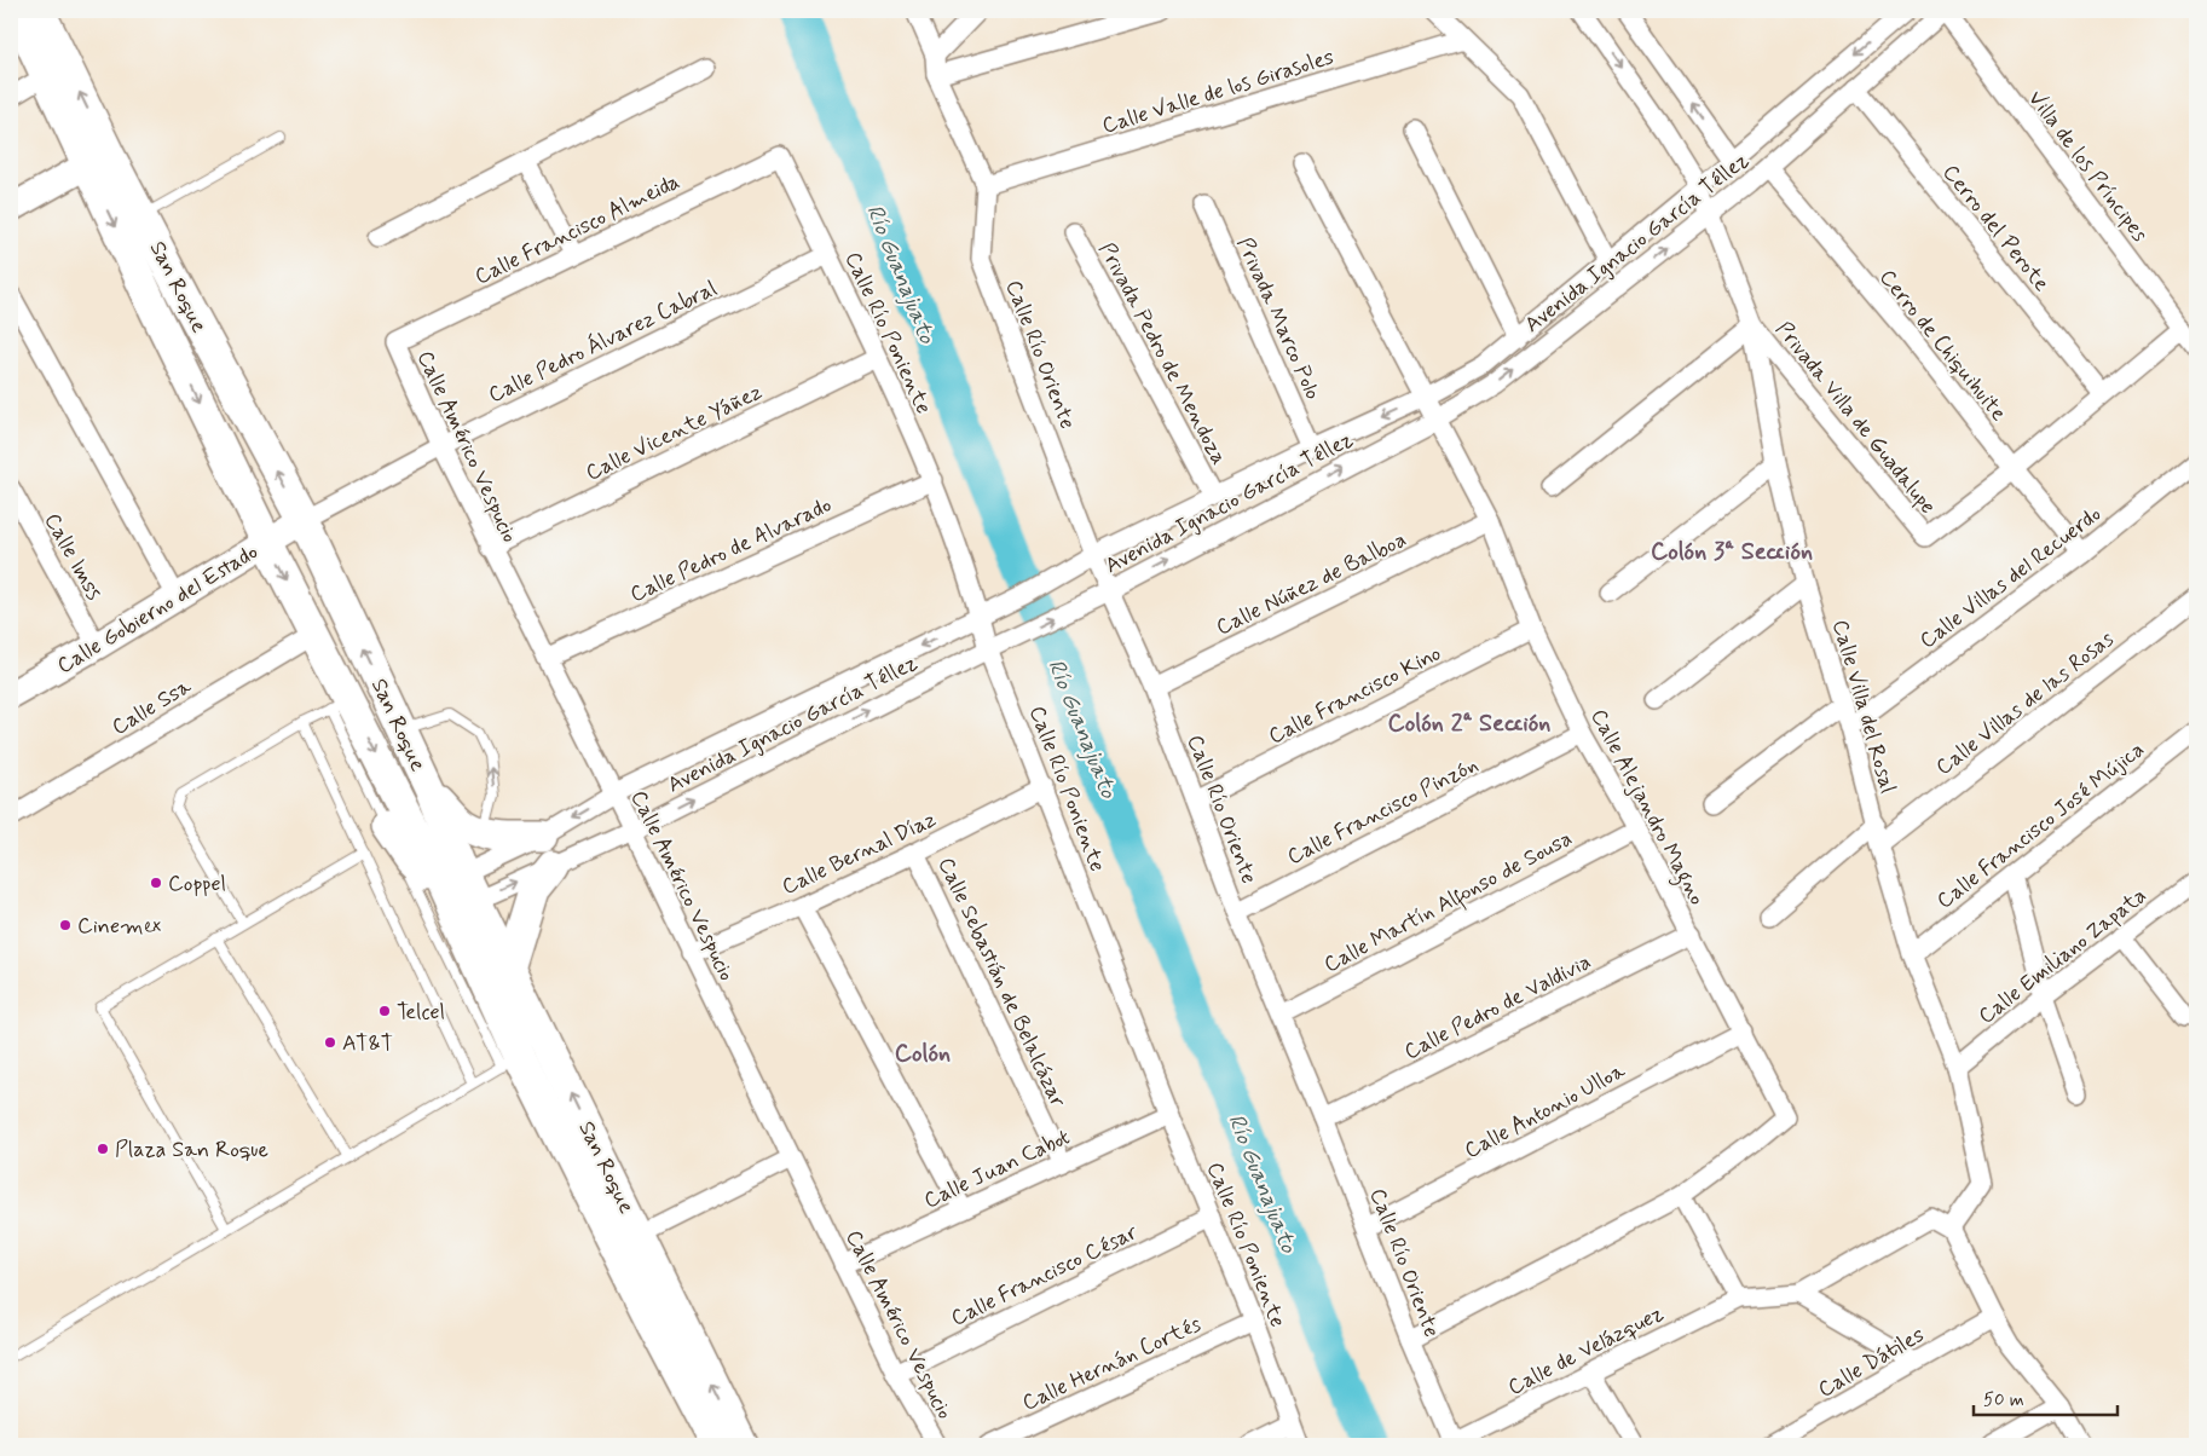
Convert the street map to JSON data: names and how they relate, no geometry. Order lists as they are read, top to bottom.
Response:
{
  "streets": {
    "main road": ["San Roque"],
    "street": [
      "Calle Valle de los Girasoles",
      "Villa de los Príncipes",
      "Cerro del Perote",
      "Calle Francisco Almeida",
      "Avenida Ignacio García Téllez",
      "Privada Marco Polo",
      "Calle Río Poniente",
      "Calle Pedro Álvarez Cabral",
      "Cerro de Chiquihuite",
      "Privada Pedro de Mendoza",
      "Calle Río Oriente",
      "Privada Villa de Guadalupe",
      "Calle Vicente Yáñez",
      "Calle Américo Vespucio",
      "Calle Pedro de Alvarado",
      "Calle Imss",
      "Calle Villas del Recuerdo",
      "Calle Núñez de Balboa",
      "Calle Gobierno del Estado",
      "Calle Francisco Kino",
      "Calle Villas de las Rosas",
      "Calle Ssa",
      "Calle Villa del Rosal",
      "Calle Alejandro Magno",
      "Calle Francisco Pinzón",
      "Calle Francisco José Mújica",
      "Calle Bernal Díaz",
      "Calle Martín Alfonso de Sousa",
      "Calle Emiliano Zapata",
      "Calle Sebastián de Belalcázar",
      "Calle Pedro de Valdivia",
      "Calle Antonio Ulloa",
      "Calle Juan Cabot",
      "Calle Francisco César",
      "Calle de Velázquez",
      "Calle Dátiles",
      "Calle Hernán Cortés"
    ]
  },
  "crossings": [
    ["Calle Valle de los Girasoles", "Calle Río Oriente"],
    ["Villa de los Príncipes", "Avenida Ignacio García Téllez"],
    ["Cerro del Perote", "Avenida Ignacio García Téllez"],
    ["Calle Francisco Almeida", "Calle Río Poniente"],
    ["Calle Francisco Almeida", "Calle Américo Vespucio"],
    ["Avenida Ignacio García Téllez", "San Roque"],
    ["Avenida Ignacio García Téllez", "Privada Marco Polo"],
    ["Avenida Ignacio García Téllez", "Calle Río Poniente"],
    ["Avenida Ignacio García Téllez", "Cerro de Chiquihuite"],
    ["Avenida Ignacio García Téllez", "Privada Pedro de Mendoza"],
    ["Avenida Ignacio García Téllez", "Calle Río Oriente"],
    ["Avenida Ignacio García Téllez", "Calle Américo Vespucio"],
    ["Avenida Ignacio García Téllez", "Calle Villa del Rosal"],
    ["Avenida Ignacio García Téllez", "Calle Alejandro Magno"],
    ["San Roque", "Calle Pedro Álvarez Cabral"],
    ["San Roque", "Calle Gobierno del Estado"],
    ["San Roque", "Calle Ssa"],
    ["Calle Río Poniente", "Calle Pedro Álvarez Cabral"],
    ["Calle Río Poniente", "Calle Vicente Yáñez"],
    ["Calle Río Poniente", "Calle Pedro de Alvarado"],
    ["Calle Río Poniente", "Calle Bernal Díaz"],
    ["Calle Río Poniente", "Calle Juan Cabot"],
    ["Calle Río Poniente", "Calle Francisco César"],
    ["Calle Río Poniente", "Calle Hernán Cortés"],
    ["Calle Pedro Álvarez Cabral", "Calle Américo Vespucio"],
    ["Calle Pedro Álvarez Cabral", "Calle Gobierno del Estado"],
    ["Cerro de Chiquihuite", "Privada Villa de Guadalupe"],
    ["Cerro de Chiquihuite", "Calle Villas del Recuerdo"],
    ["Calle Río Oriente", "Calle Núñez de Balboa"],
    ["Calle Río Oriente", "Calle Francisco Kino"],
    ["Calle Río Oriente", "Calle Alejandro Magno"],
    ["Calle Río Oriente", "Calle Francisco Pinzón"],
    ["Calle Río Oriente", "Calle Martín Alfonso de Sousa"],
    ["Calle Río Oriente", "Calle Pedro de Valdivia"],
    ["Calle Río Oriente", "Calle Antonio Ulloa"],
    ["Calle Río Oriente", "Calle de Velázquez"],
    ["Privada Villa de Guadalupe", "Calle Villa del Rosal"],
    ["Calle Vicente Yáñez", "Calle Américo Vespucio"],
    ["Calle Américo Vespucio", "Calle Pedro de Alvarado"],
    ["Calle Américo Vespucio", "Calle Bernal Díaz"],
    ["Calle Américo Vespucio", "Calle Juan Cabot"],
    ["Calle Américo Vespucio", "Calle Francisco César"],
    ["Calle Imss", "Calle Gobierno del Estado"],
    ["Calle Villas del Recuerdo", "Calle Villa del Rosal"],
    ["Calle Núñez de Balboa", "Calle Alejandro Magno"],
    ["Calle Francisco Kino", "Calle Alejandro Magno"],
    ["Calle Villas de las Rosas", "Calle Villa del Rosal"],
    ["Calle Villa del Rosal", "Calle Francisco José Mújica"],
    ["Calle Villa del Rosal", "Calle Emiliano Zapata"],
    ["Calle Alejandro Magno", "Calle Francisco Pinzón"],
    ["Calle Alejandro Magno", "Calle Martín Alfonso de Sousa"],
    ["Calle Alejandro Magno", "Calle Pedro de Valdivia"],
    ["Calle Alejandro Magno", "Calle Antonio Ulloa"],
    ["Calle Bernal Díaz", "Calle Sebastián de Belalcázar"],
    ["Calle Sebastián de Belalcázar", "Calle Juan Cabot"]
  ],
  "districts": ["Colón 3ª Sección", "Colón 2ª Sección", "Colón"],
  "water": ["Río Guanajuato"],
  "places": [
    "Coppel",
    "Cinemex",
    "Telcel",
    "AT&T",
    "Plaza San Roque"
  ],
  "scale_bar": "50 m"
}
